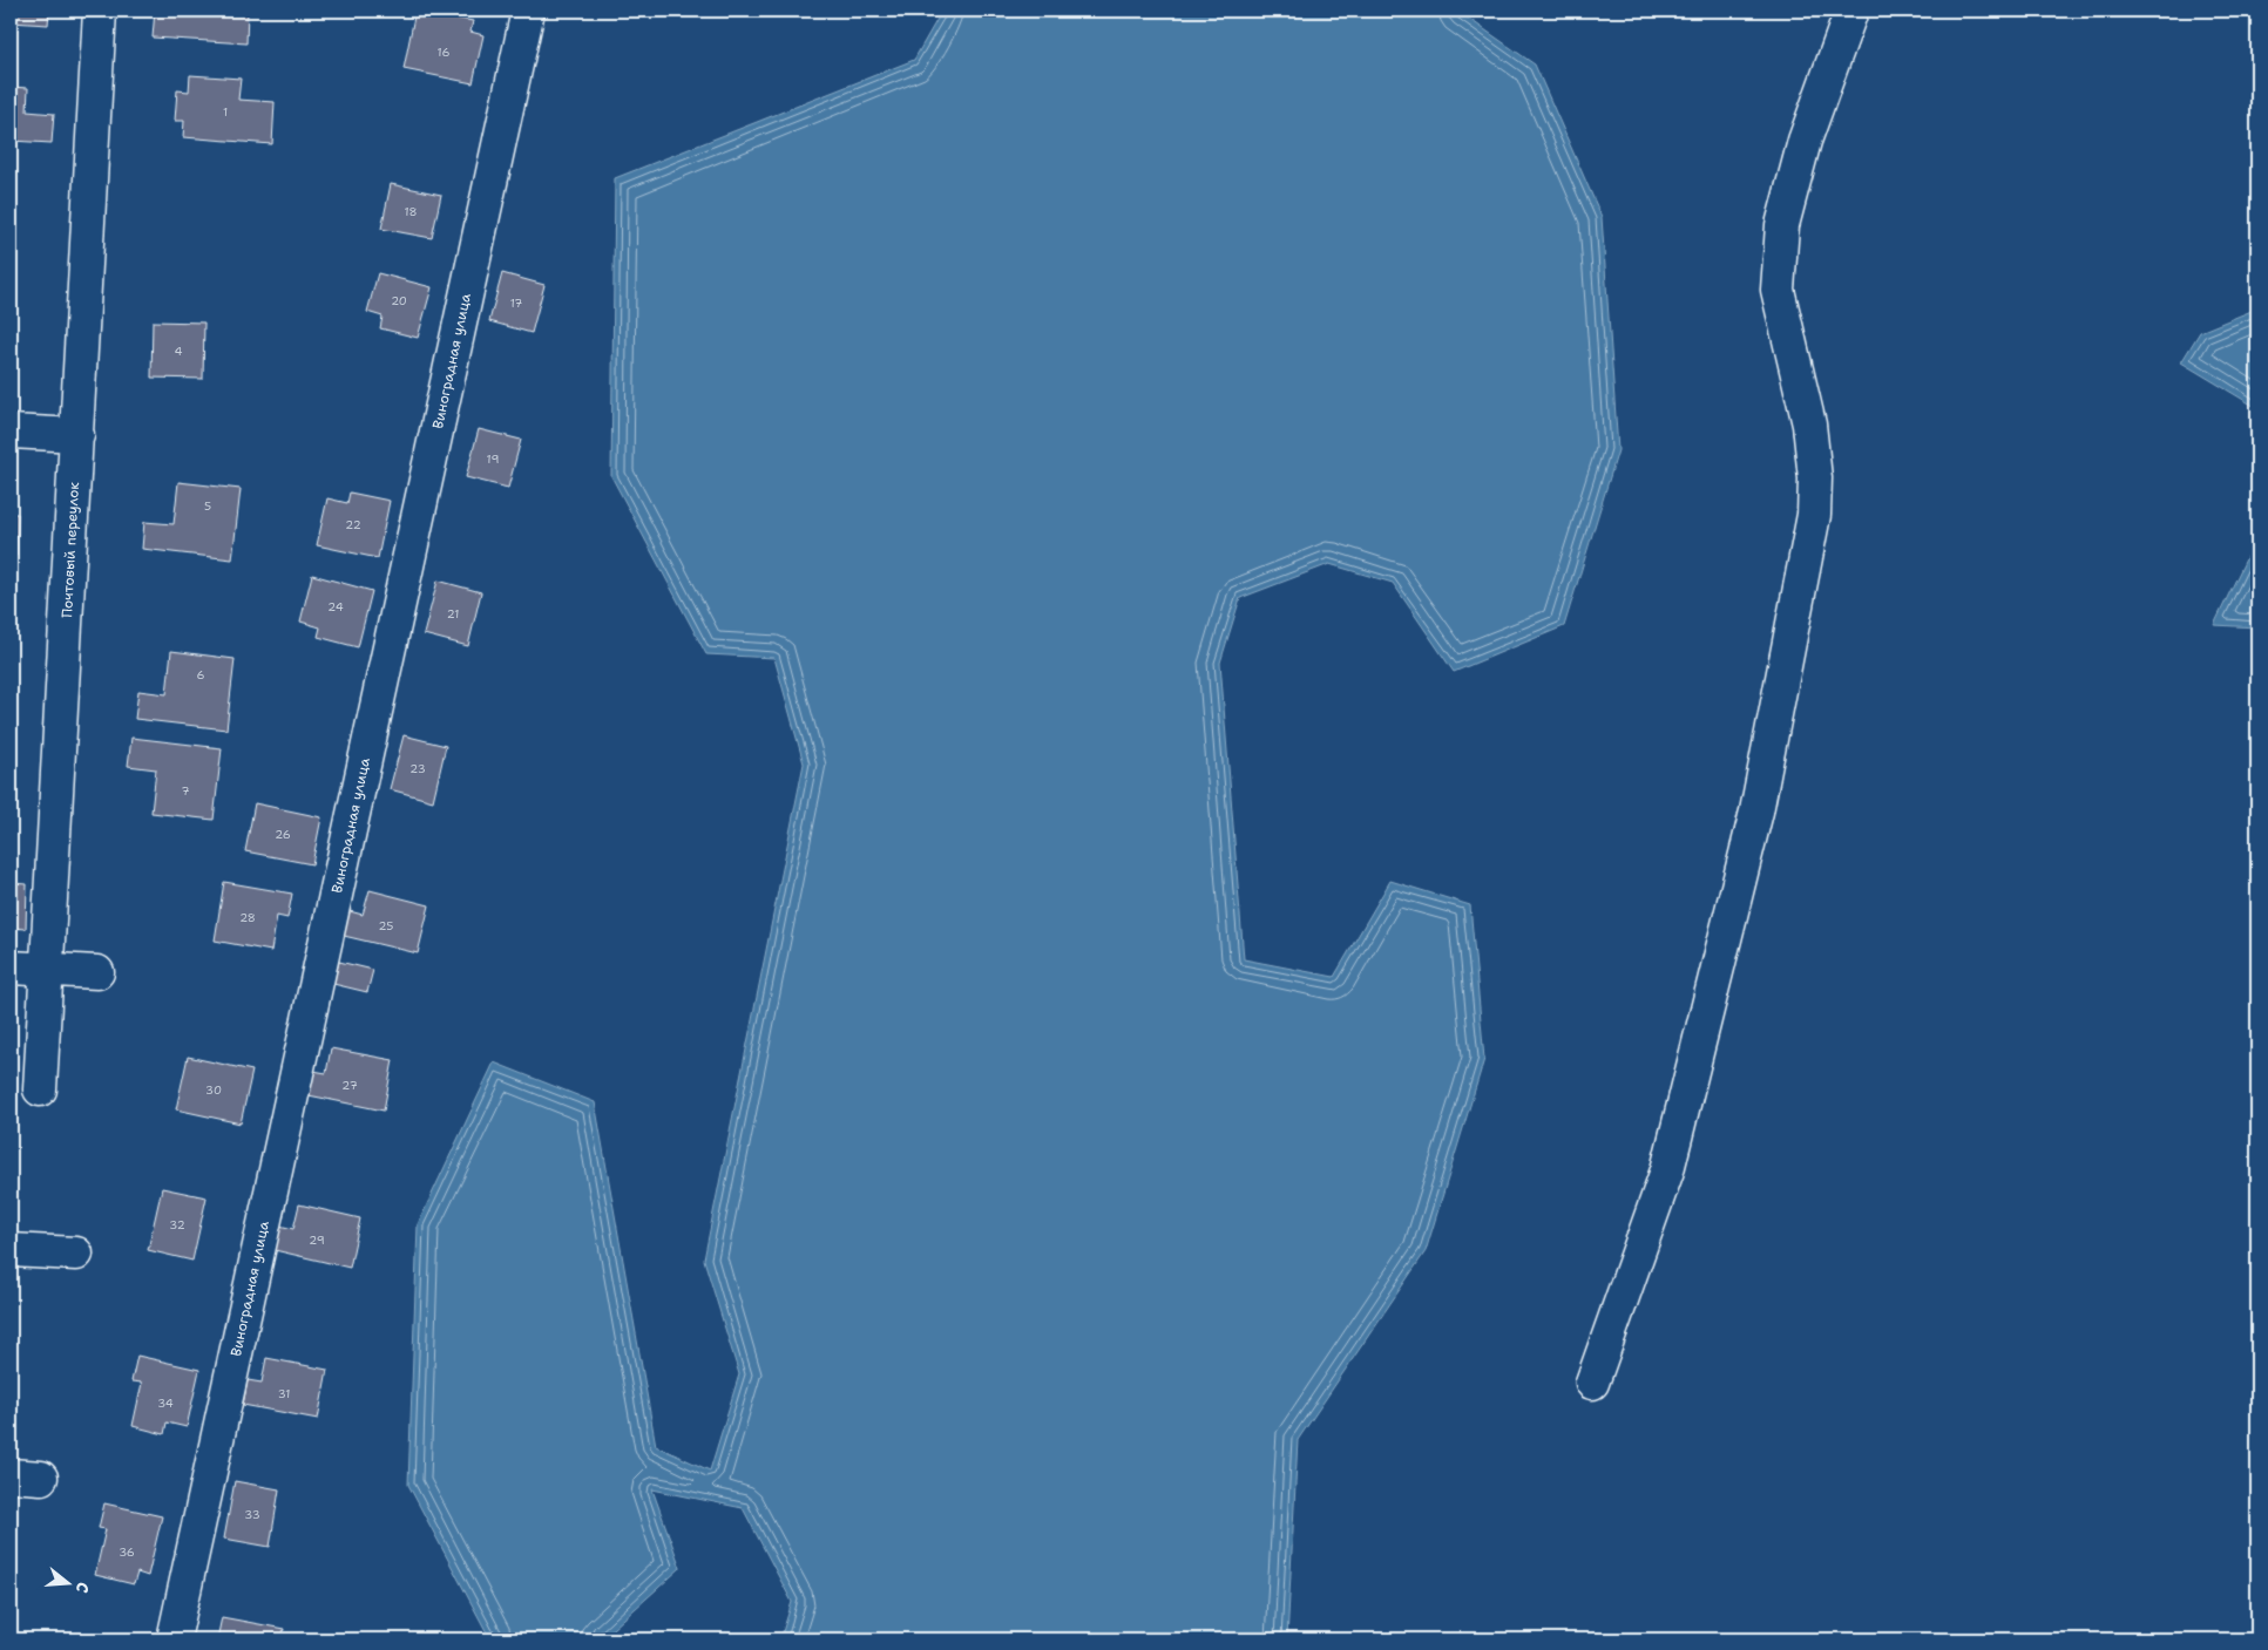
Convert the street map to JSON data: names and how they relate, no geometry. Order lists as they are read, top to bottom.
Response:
{
  "streets": {
    "street": ["Виноградная улица", "Почтовый переулок"]
  },
  "house_numbers": [
    "16",
    "1",
    "18",
    "20",
    "17",
    "4",
    "19",
    "5",
    "22",
    "24",
    "21",
    "6",
    "23",
    "7",
    "26",
    "28",
    "25",
    "27",
    "30",
    "32",
    "29",
    "31",
    "34",
    "33",
    "36"
  ],
  "north": "right"
}
